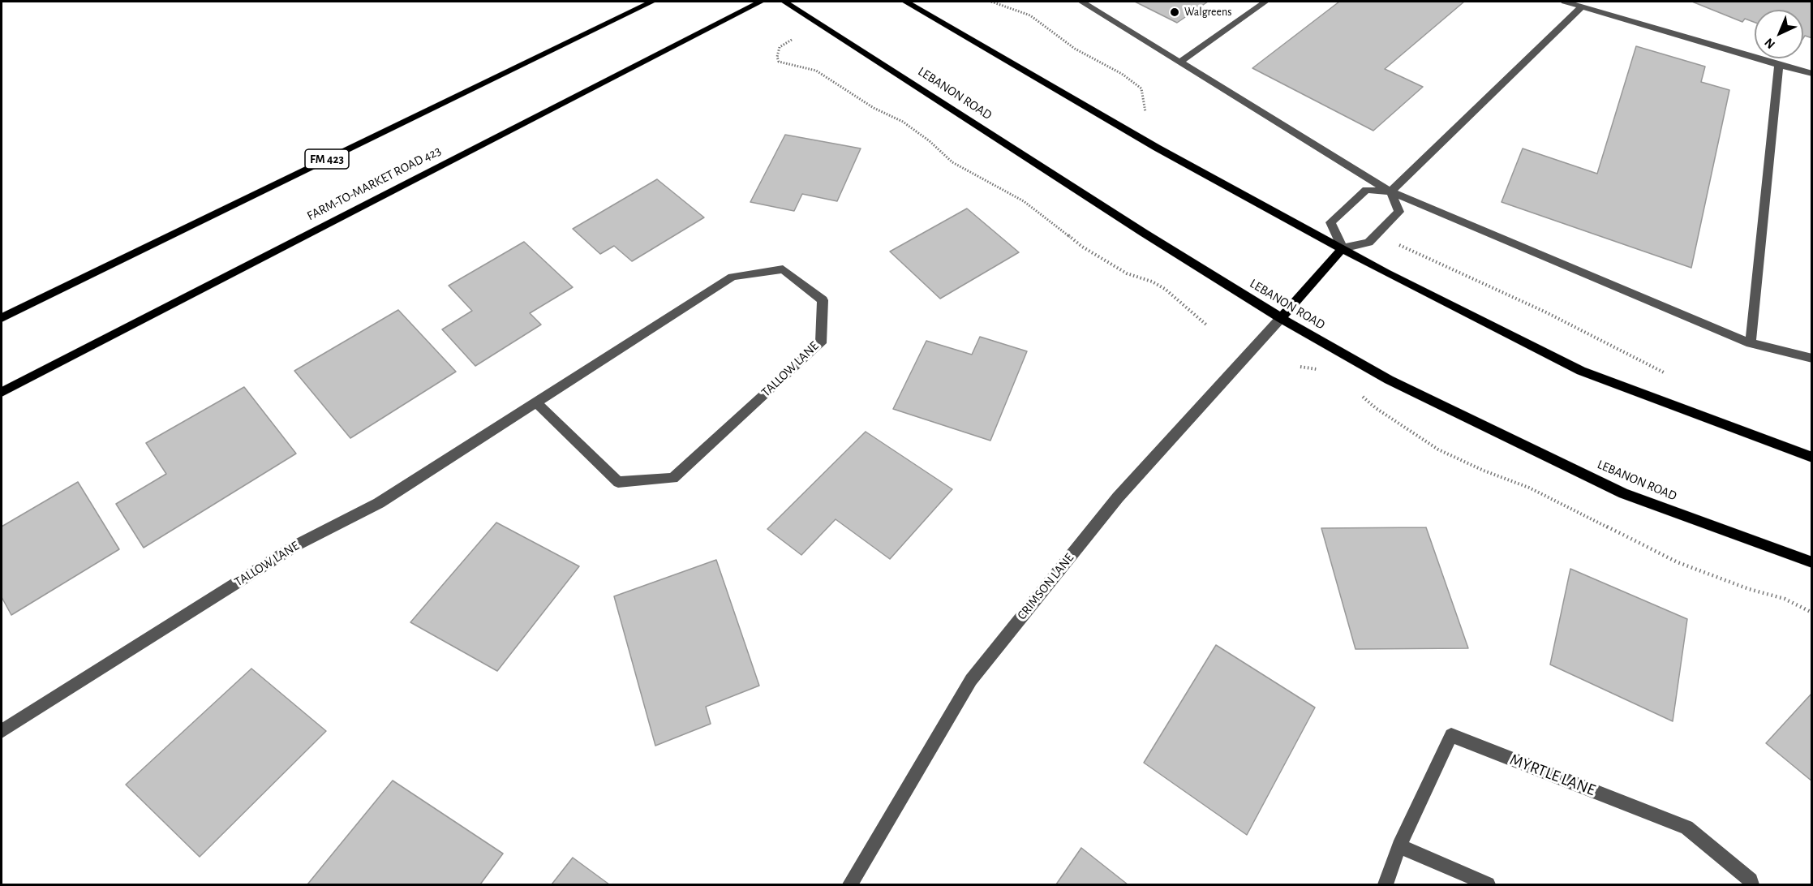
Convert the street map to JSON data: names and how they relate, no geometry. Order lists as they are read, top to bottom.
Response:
{
  "streets": {
    "main road": ["LEBANON ROAD", "FM 423", "FARM-TO-MARKET ROAD 423"],
    "street": ["TALLOW LANE", "CRIMSON LANE", "MYRTLE LANE"]
  },
  "crossings": [
    ["LEBANON ROAD", "CRIMSON LANE"]
  ],
  "places": ["Walgreens"],
  "north": "bottom left"
}
